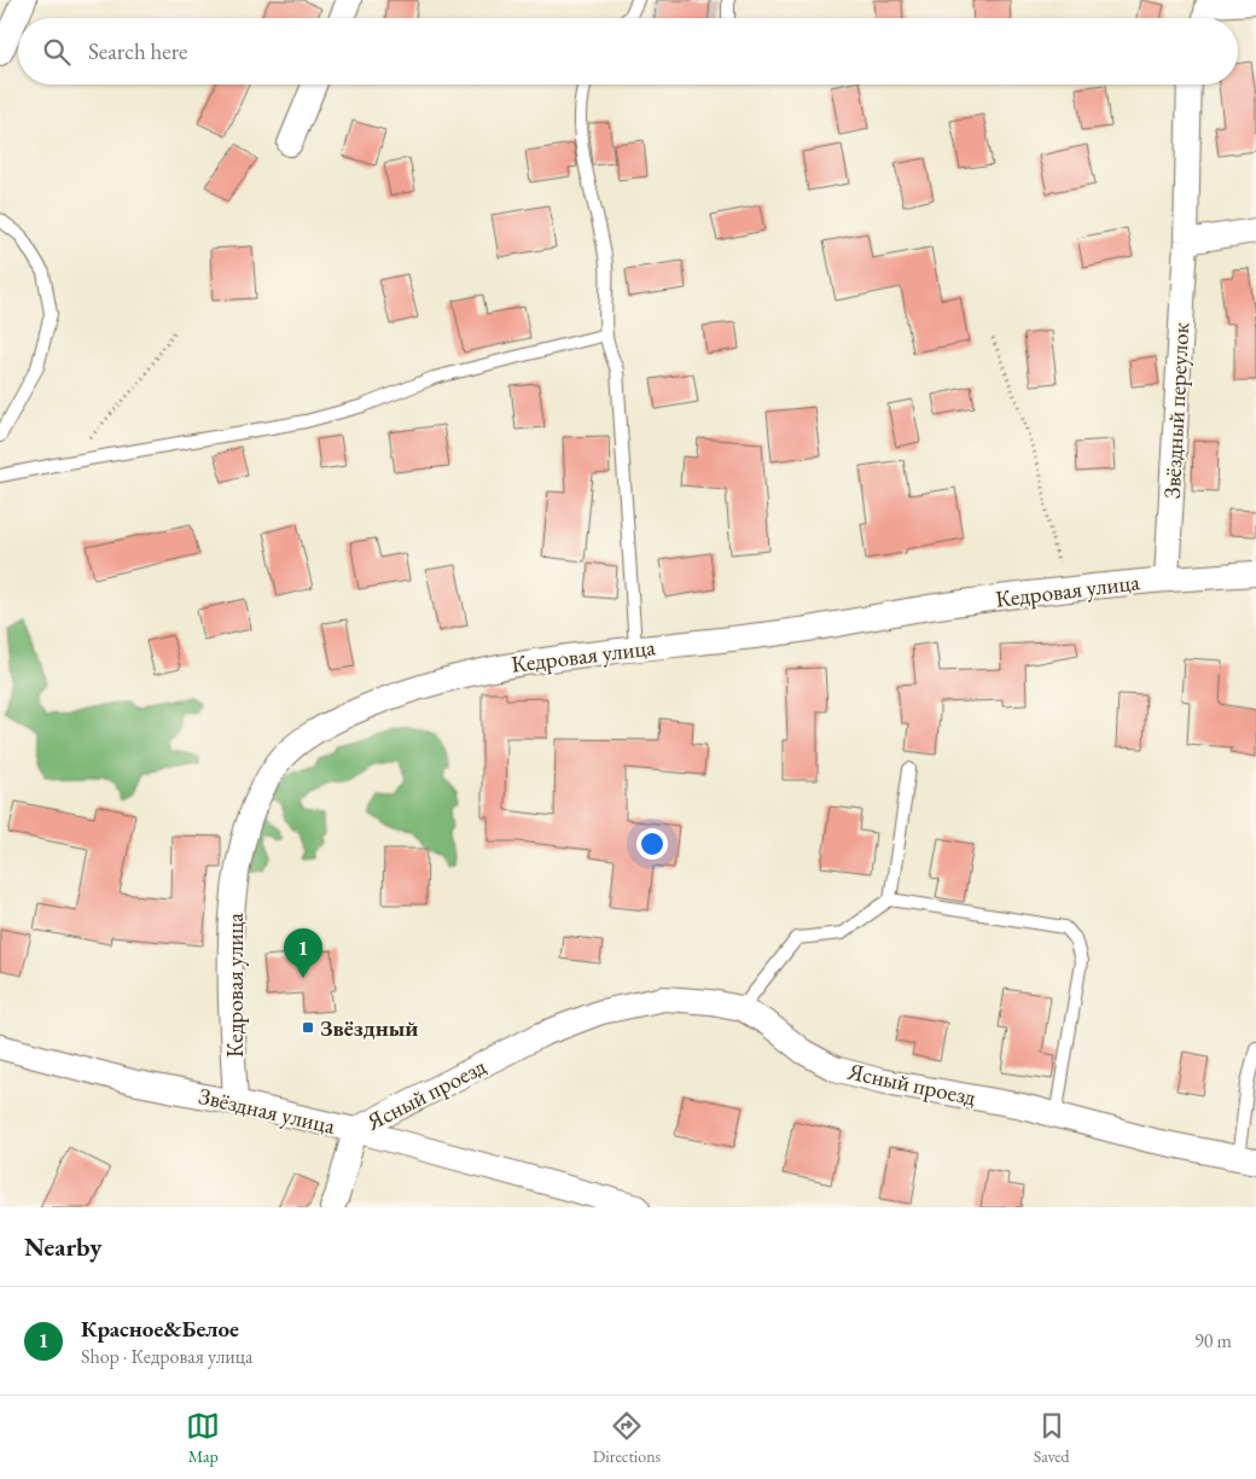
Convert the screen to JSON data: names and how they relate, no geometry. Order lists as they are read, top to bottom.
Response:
{
  "streets": {
    "street": [
      "Звёздный переулок",
      "Кедровая улица",
      "Ясный проезд",
      "Звёздная улица"
    ]
  },
  "crossings": [
    ["Звёздный переулок", "Кедровая улица"],
    ["Кедровая улица", "Звёздная улица"],
    ["Ясный проезд", "Звёздная улица"]
  ],
  "places": {
    "transit": ["Звёздный"]
  },
  "page": {
    "search": "Search here",
    "pins": "1",
    "heading": "Nearby",
    "list": [
      {
        "mark": "1",
        "name": "Красное&Белое",
        "note": "Shop · Кедровая улица",
        "value": "90 m"
      }
    ],
    "nav": ["Map", "Directions", "Saved"]
  }
}
